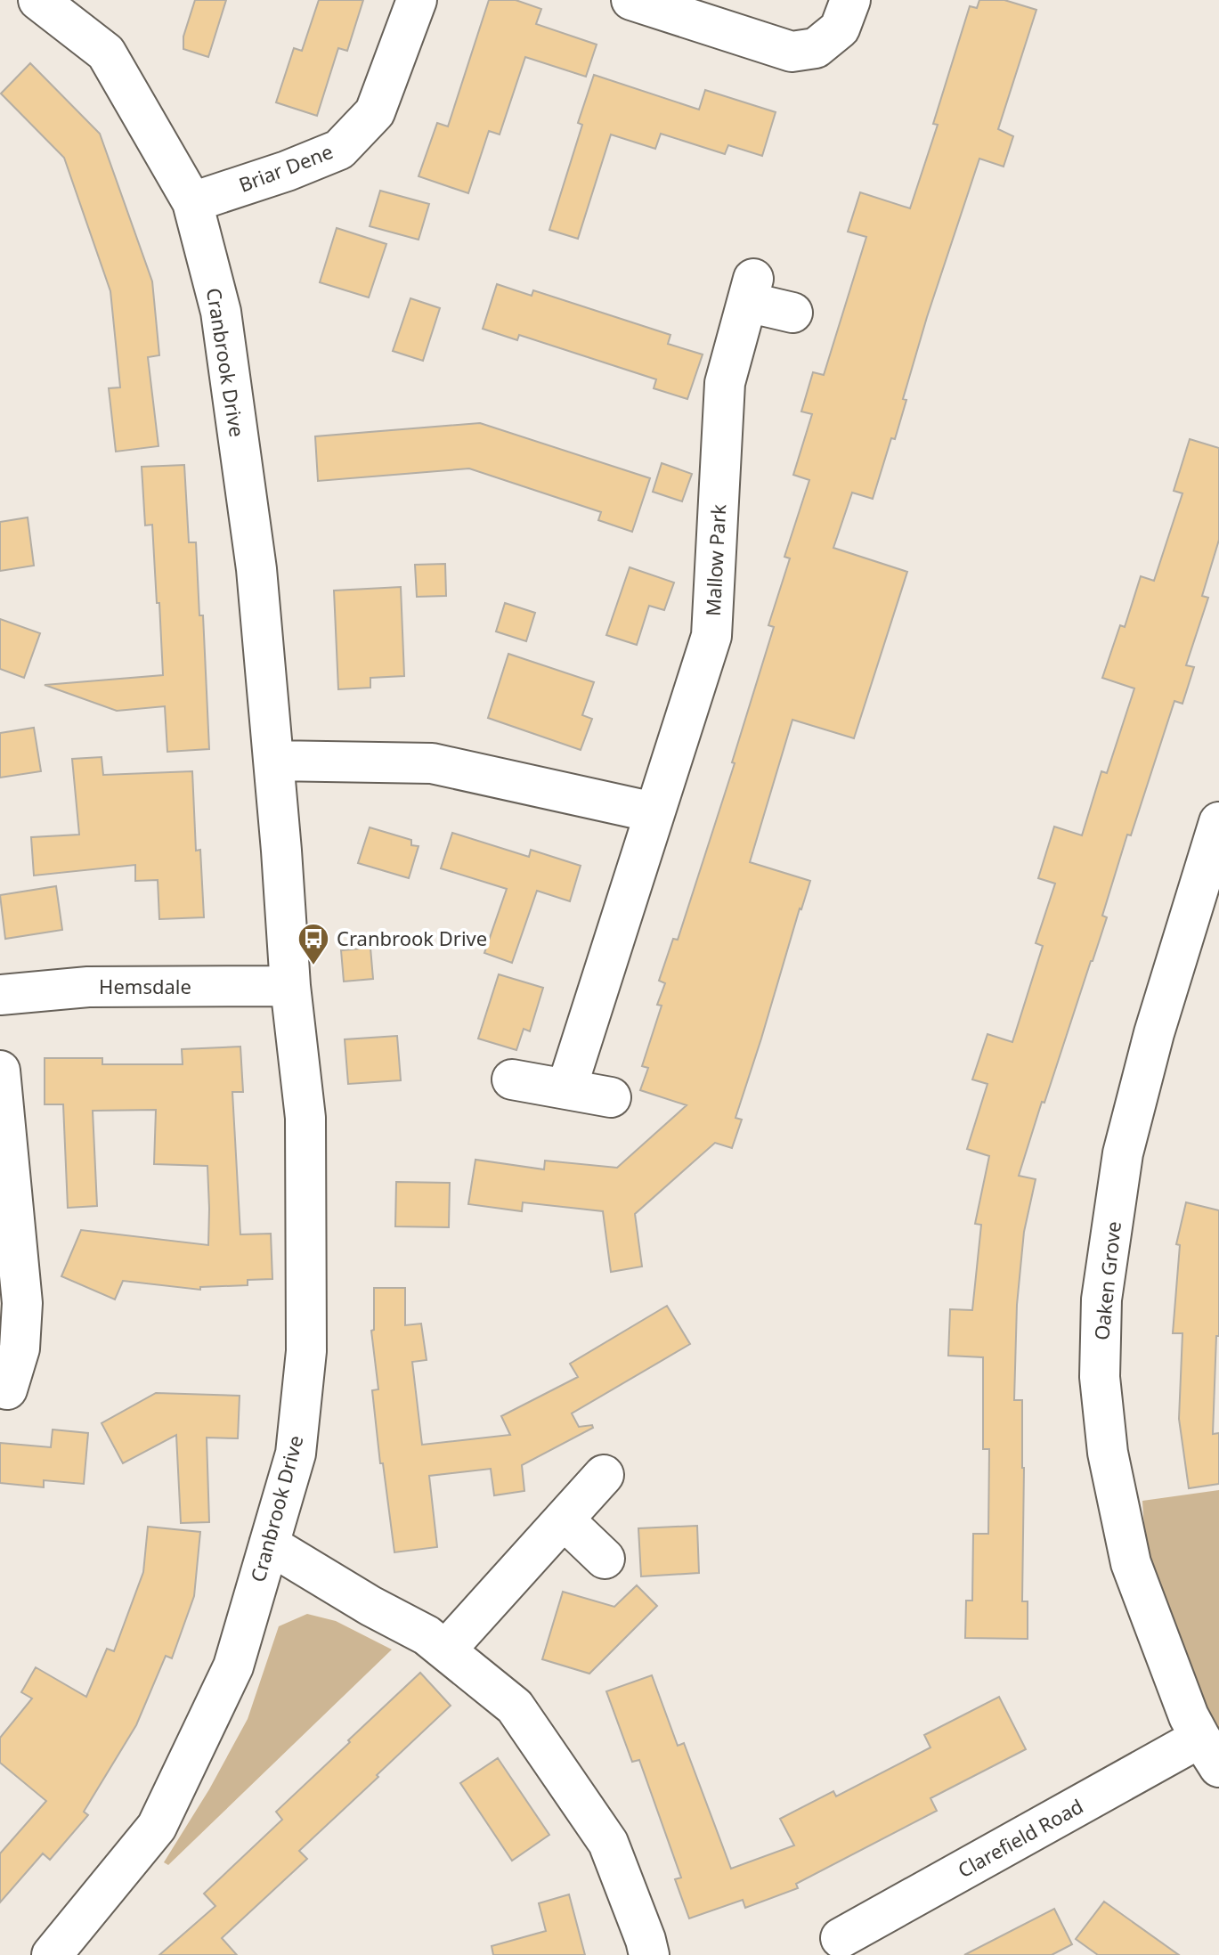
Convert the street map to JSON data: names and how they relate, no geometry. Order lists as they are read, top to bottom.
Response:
{
  "streets": {
    "street": [
      "Briar Dene",
      "Cranbrook Drive",
      "Mallow Park",
      "Hemsdale",
      "Oaken Grove",
      "Clarefield Road"
    ]
  },
  "crossings": [
    ["Briar Dene", "Cranbrook Drive"],
    ["Cranbrook Drive", "Hemsdale"],
    ["Oaken Grove", "Clarefield Road"]
  ],
  "places": {
    "bus stop": ["Cranbrook Drive"]
  }
}
